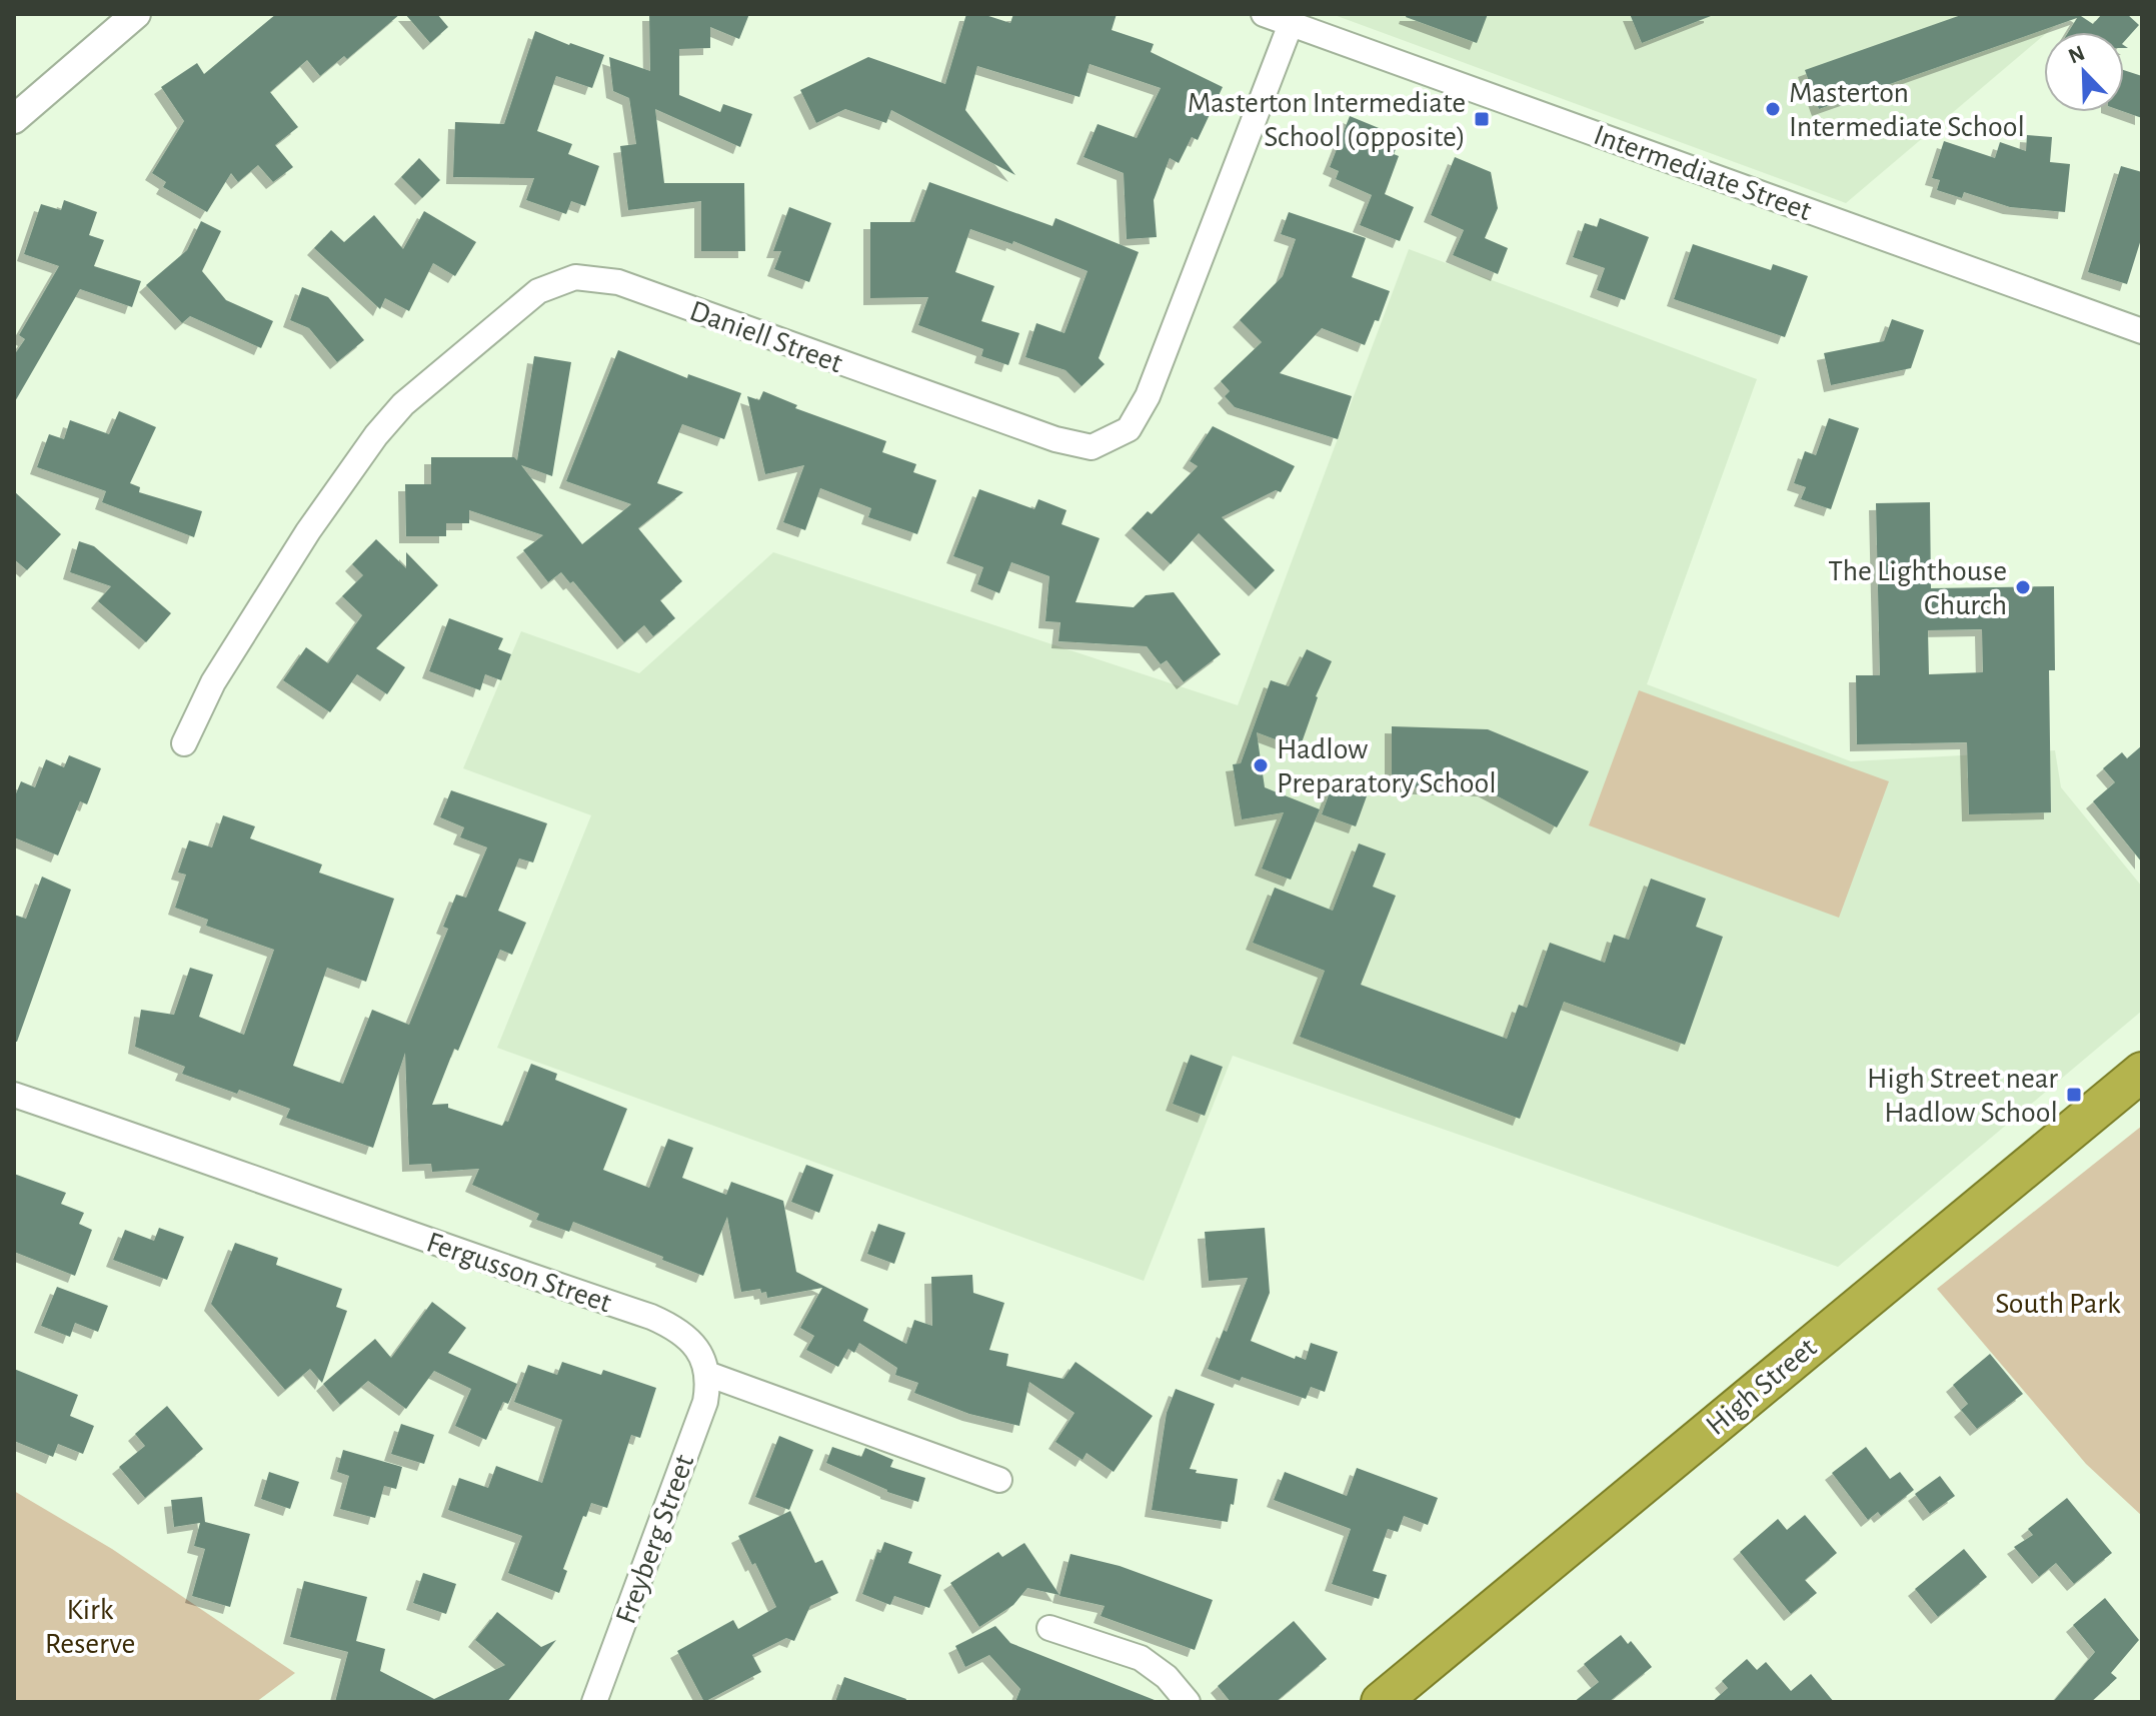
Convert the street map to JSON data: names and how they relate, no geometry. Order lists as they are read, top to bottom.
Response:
{
  "streets": {
    "highway": ["High Street"],
    "street": [
      "Intermediate Street",
      "Daniell Street",
      "Fergusson Street",
      "Freyberg Street"
    ]
  },
  "crossings": [
    ["Intermediate Street", "Daniell Street"],
    ["Fergusson Street", "Freyberg Street"]
  ],
  "parks": ["South Park", "Kirk Reserve"],
  "places": {
    "other": ["Masterton Intermediate School", "The Lighthouse Church", "Hadlow Preparatory School"],
    "transit": ["Masterton Intermediate School (opposite)", "High Street near Hadlow School"]
  },
  "north": "top left"
}
